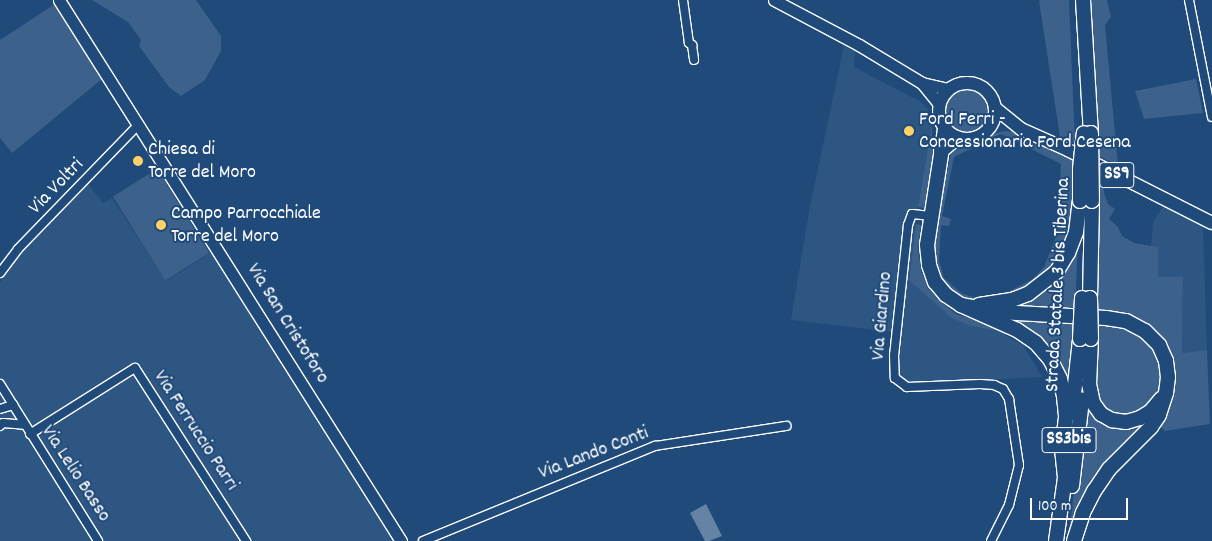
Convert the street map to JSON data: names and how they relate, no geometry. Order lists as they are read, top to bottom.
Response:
{
  "streets": {
    "highway": ["Strada Statale 3 bis Tiberina", "SS3bis"],
    "main road": ["SS9"],
    "street": [
      "Via Voltri",
      "Via Giardino",
      "Via San Cristoforo",
      "Via Ferruccio Parri",
      "Via Lando Conti",
      "Via Lelio Basso"
    ]
  },
  "crossings": [
    ["Via Voltri", "Via San Cristoforo"],
    ["Via Ferruccio Parri", "Via Lelio Basso"]
  ],
  "places": ["Ford Ferri - Concessionaria Ford Cesena", "Chiesa di Torre del Moro", "Campo Parrocchiale Torre del Moro"],
  "scale_bar": "100 m"
}
